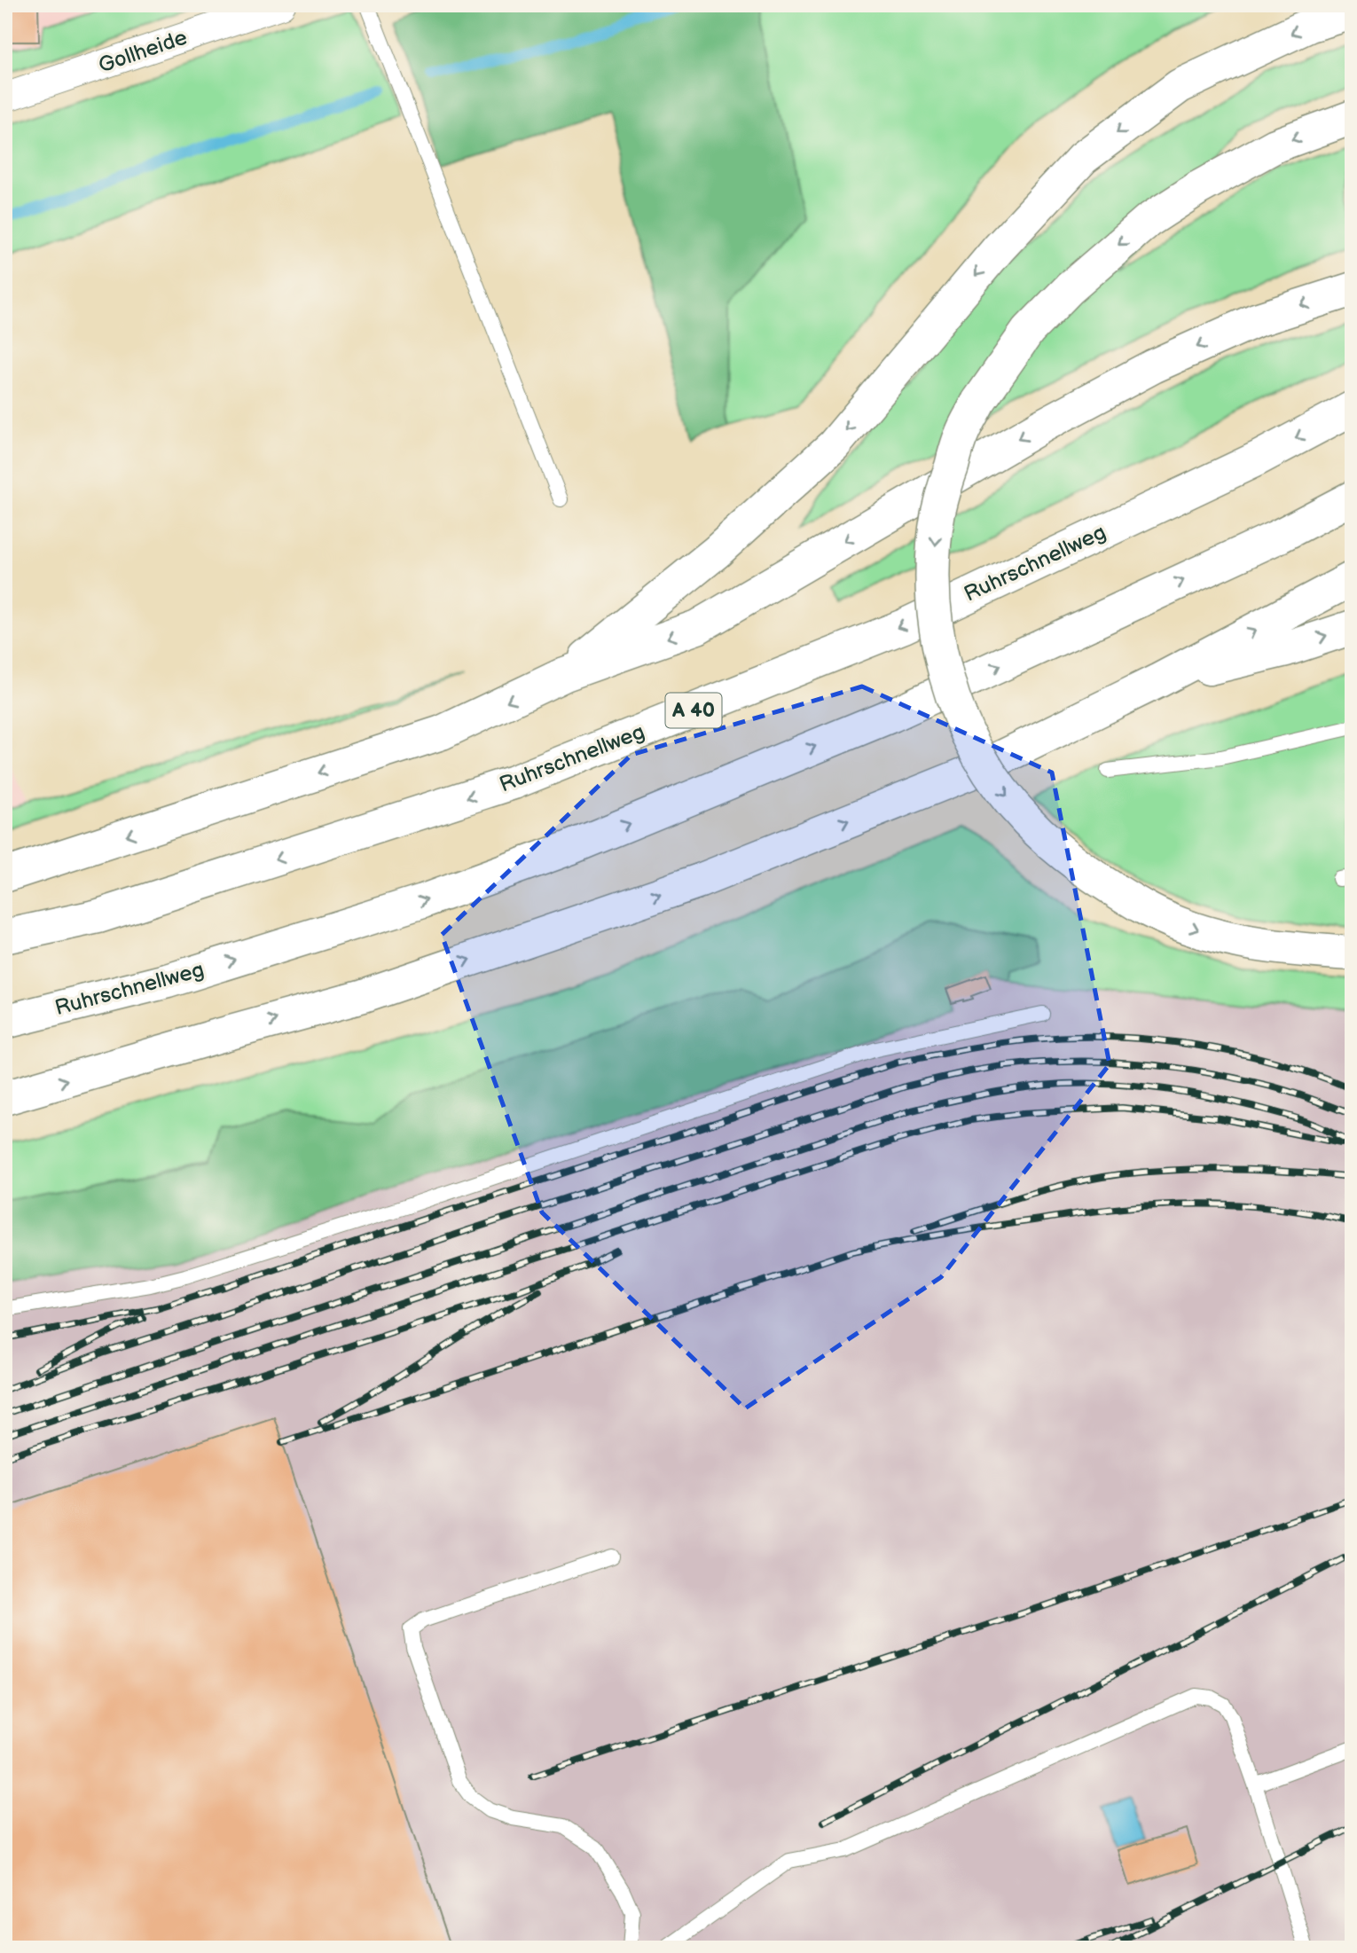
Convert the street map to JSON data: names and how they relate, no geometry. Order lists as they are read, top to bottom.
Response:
{
  "streets": {
    "highway": ["Ruhrschnellweg", "A 40"],
    "street": ["Gollheide"]
  }
}
